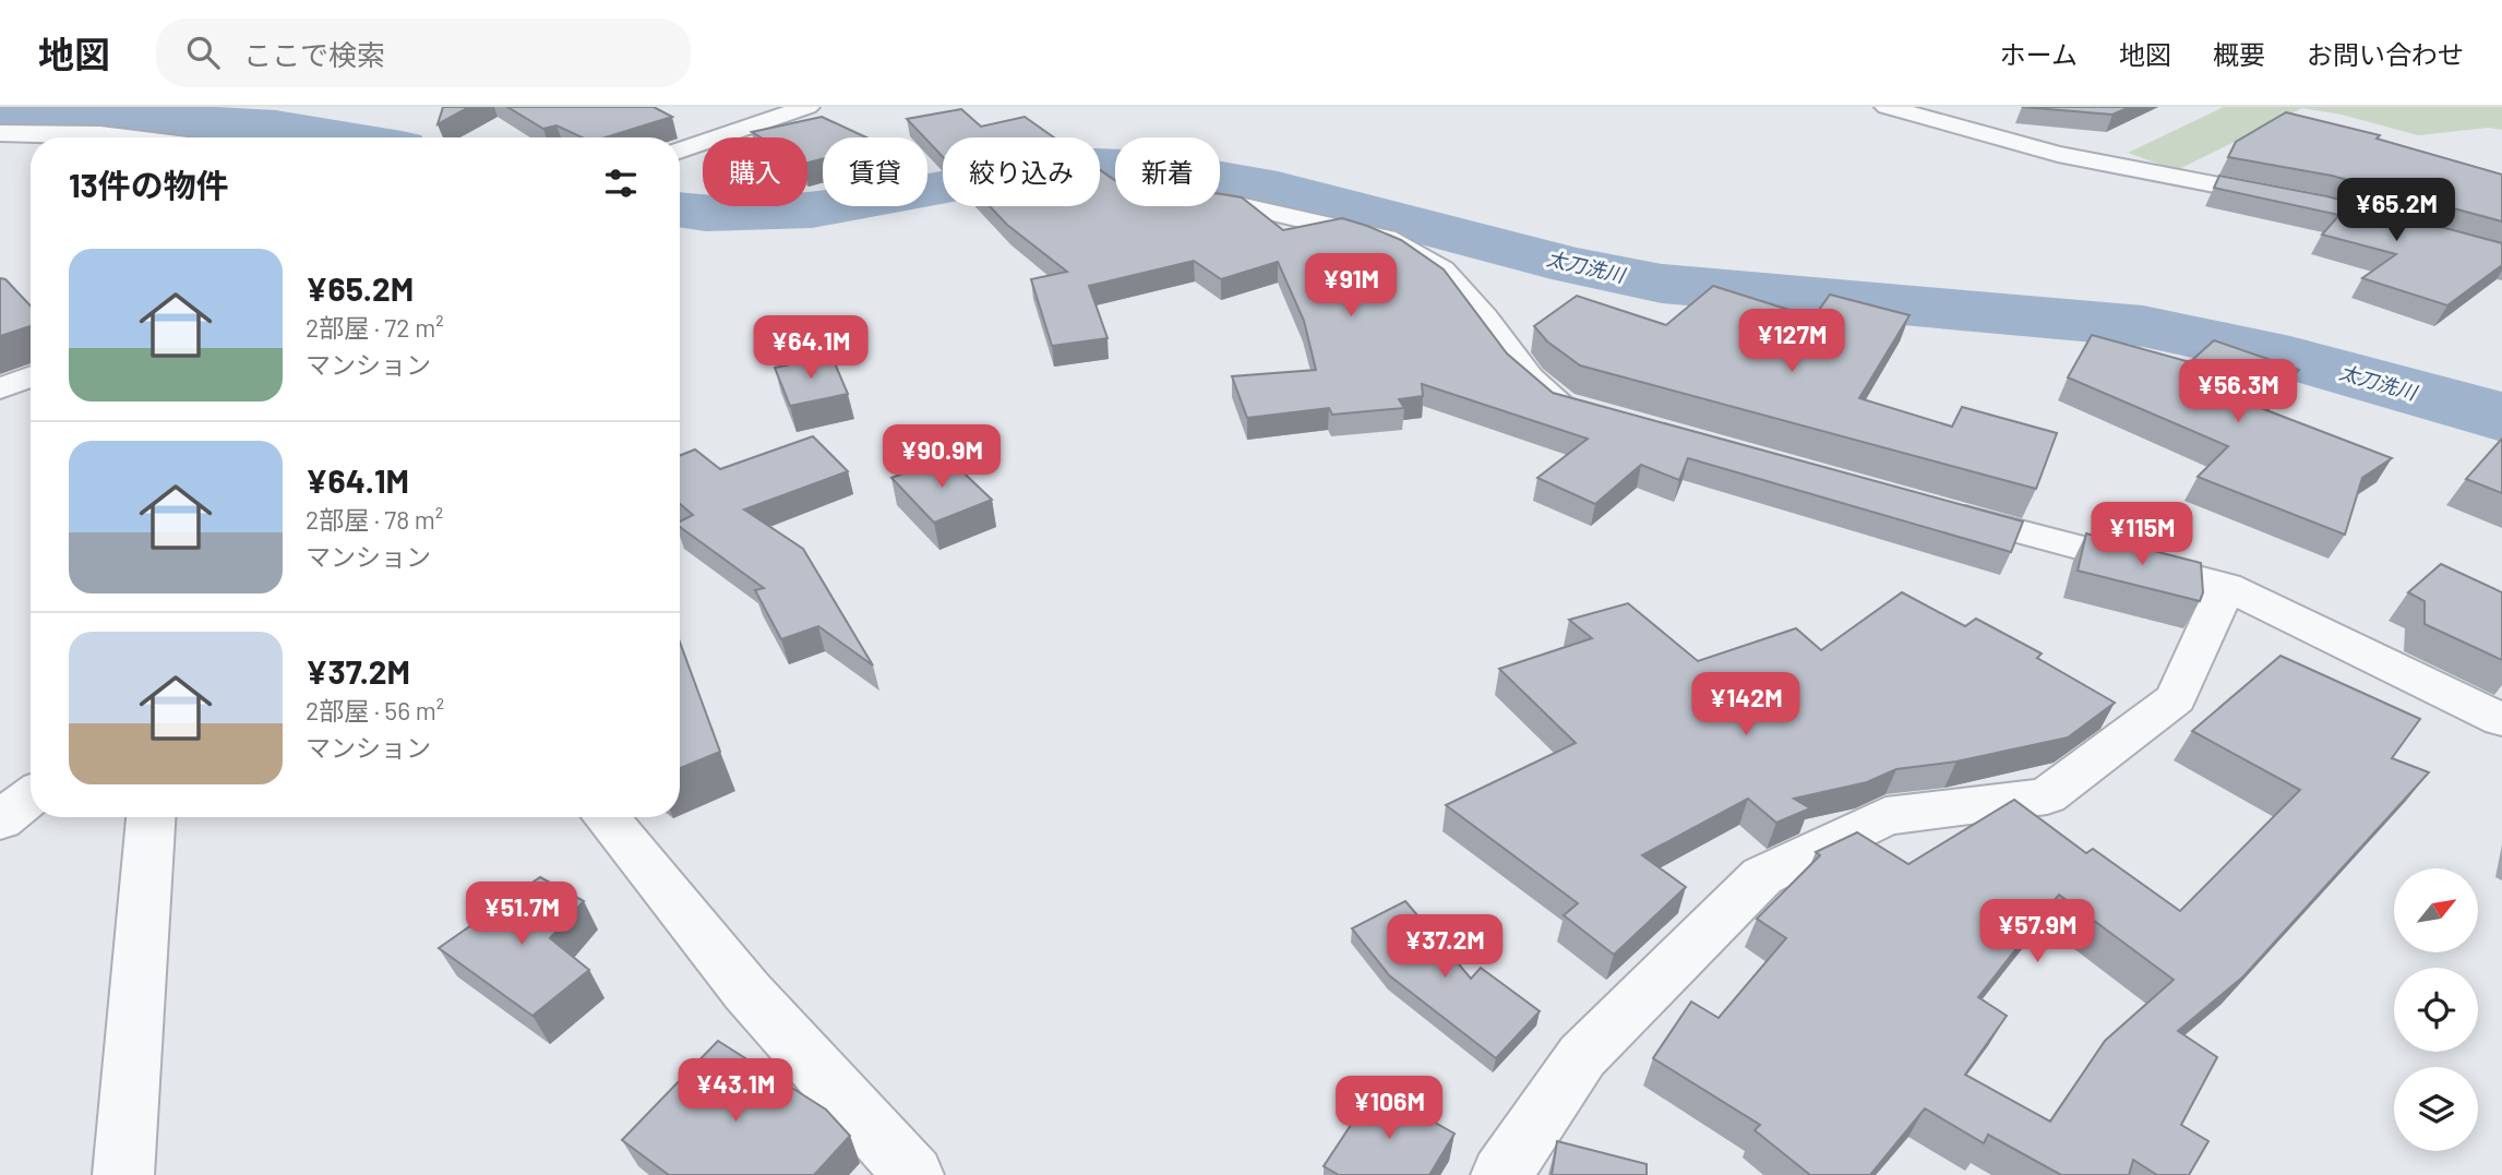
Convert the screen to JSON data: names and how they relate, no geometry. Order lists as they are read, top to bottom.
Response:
{
  "water": ["太刀洗川"],
  "north": "top right",
  "page": {
    "header": "地図",
    "search": "ここで検索",
    "nav": [
      "ホーム",
      "地図",
      "概要",
      "お問い合わせ"
    ],
    "chip": [
      "購入",
      "賃貸",
      "絞り込み",
      "新着"
    ],
    "heading": "13件の物件",
    "price": [
      "¥65.2M",
      "¥91M",
      "¥127M",
      "¥64.1M",
      "¥56.3M",
      "¥90.9M",
      "¥115M",
      "¥142M",
      "¥51.7M",
      "¥57.9M",
      "¥37.2M",
      "¥43.1M",
      "¥106M"
    ],
    "list": [
      {
        "name": "¥65.2M",
        "note": "2部屋 · 72 m² · マンション"
      },
      {
        "name": "¥64.1M",
        "note": "2部屋 · 78 m² · マンション"
      },
      {
        "name": "¥37.2M",
        "note": "2部屋 · 56 m² · マンション"
      }
    ]
  }
}
